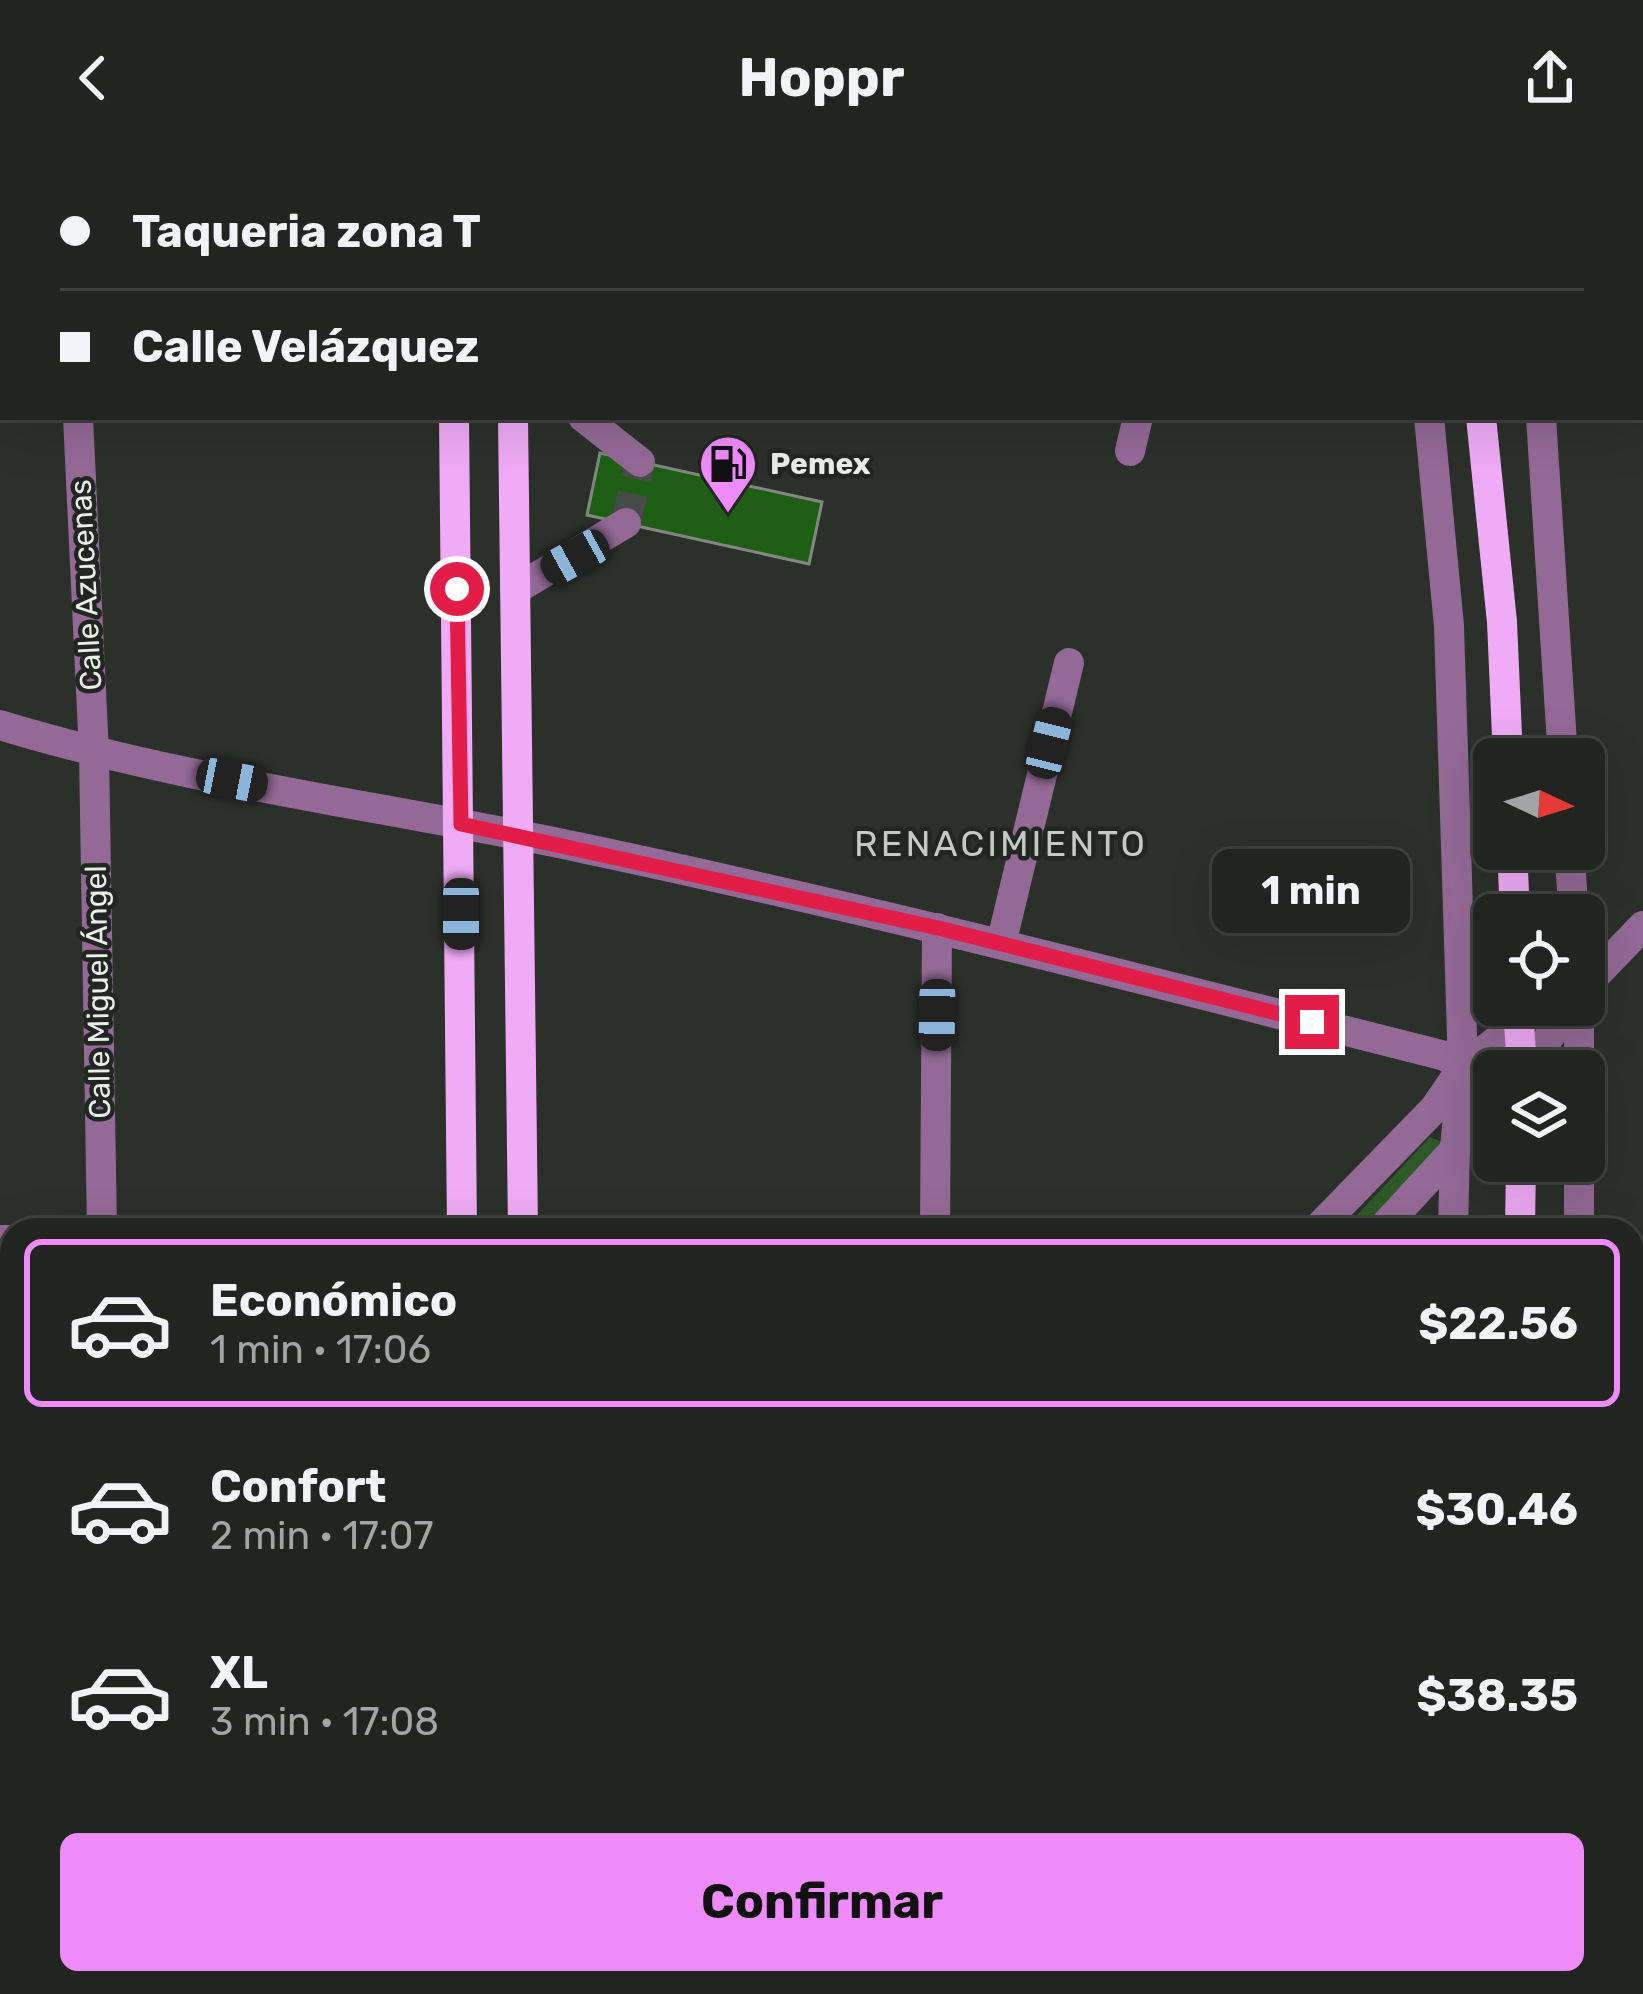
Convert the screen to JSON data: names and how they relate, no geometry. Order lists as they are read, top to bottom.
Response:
{
  "streets": {
    "street": ["Calle Azucenas", "Calle Miguel Ángel"]
  },
  "crossings": [
    ["Calle Azucenas", "Calle Miguel Ángel"]
  ],
  "districts": ["RENACIMIENTO"],
  "places": {
    "fuel station": ["Pemex"]
  },
  "north": "right",
  "page": {
    "header": "Hoppr",
    "banner": ["Taqueria zona T", "Calle Velázquez"],
    "bubble": "1 min",
    "list": [
      {
        "name": "Económico",
        "note": "1 min · 17:06",
        "value": "$22.56"
      },
      {
        "name": "Confort",
        "note": "2 min · 17:07",
        "value": "$30.46"
      },
      {
        "name": "XL",
        "note": "3 min · 17:08",
        "value": "$38.35"
      }
    ],
    "buttons": "Confirmar"
  }
}
